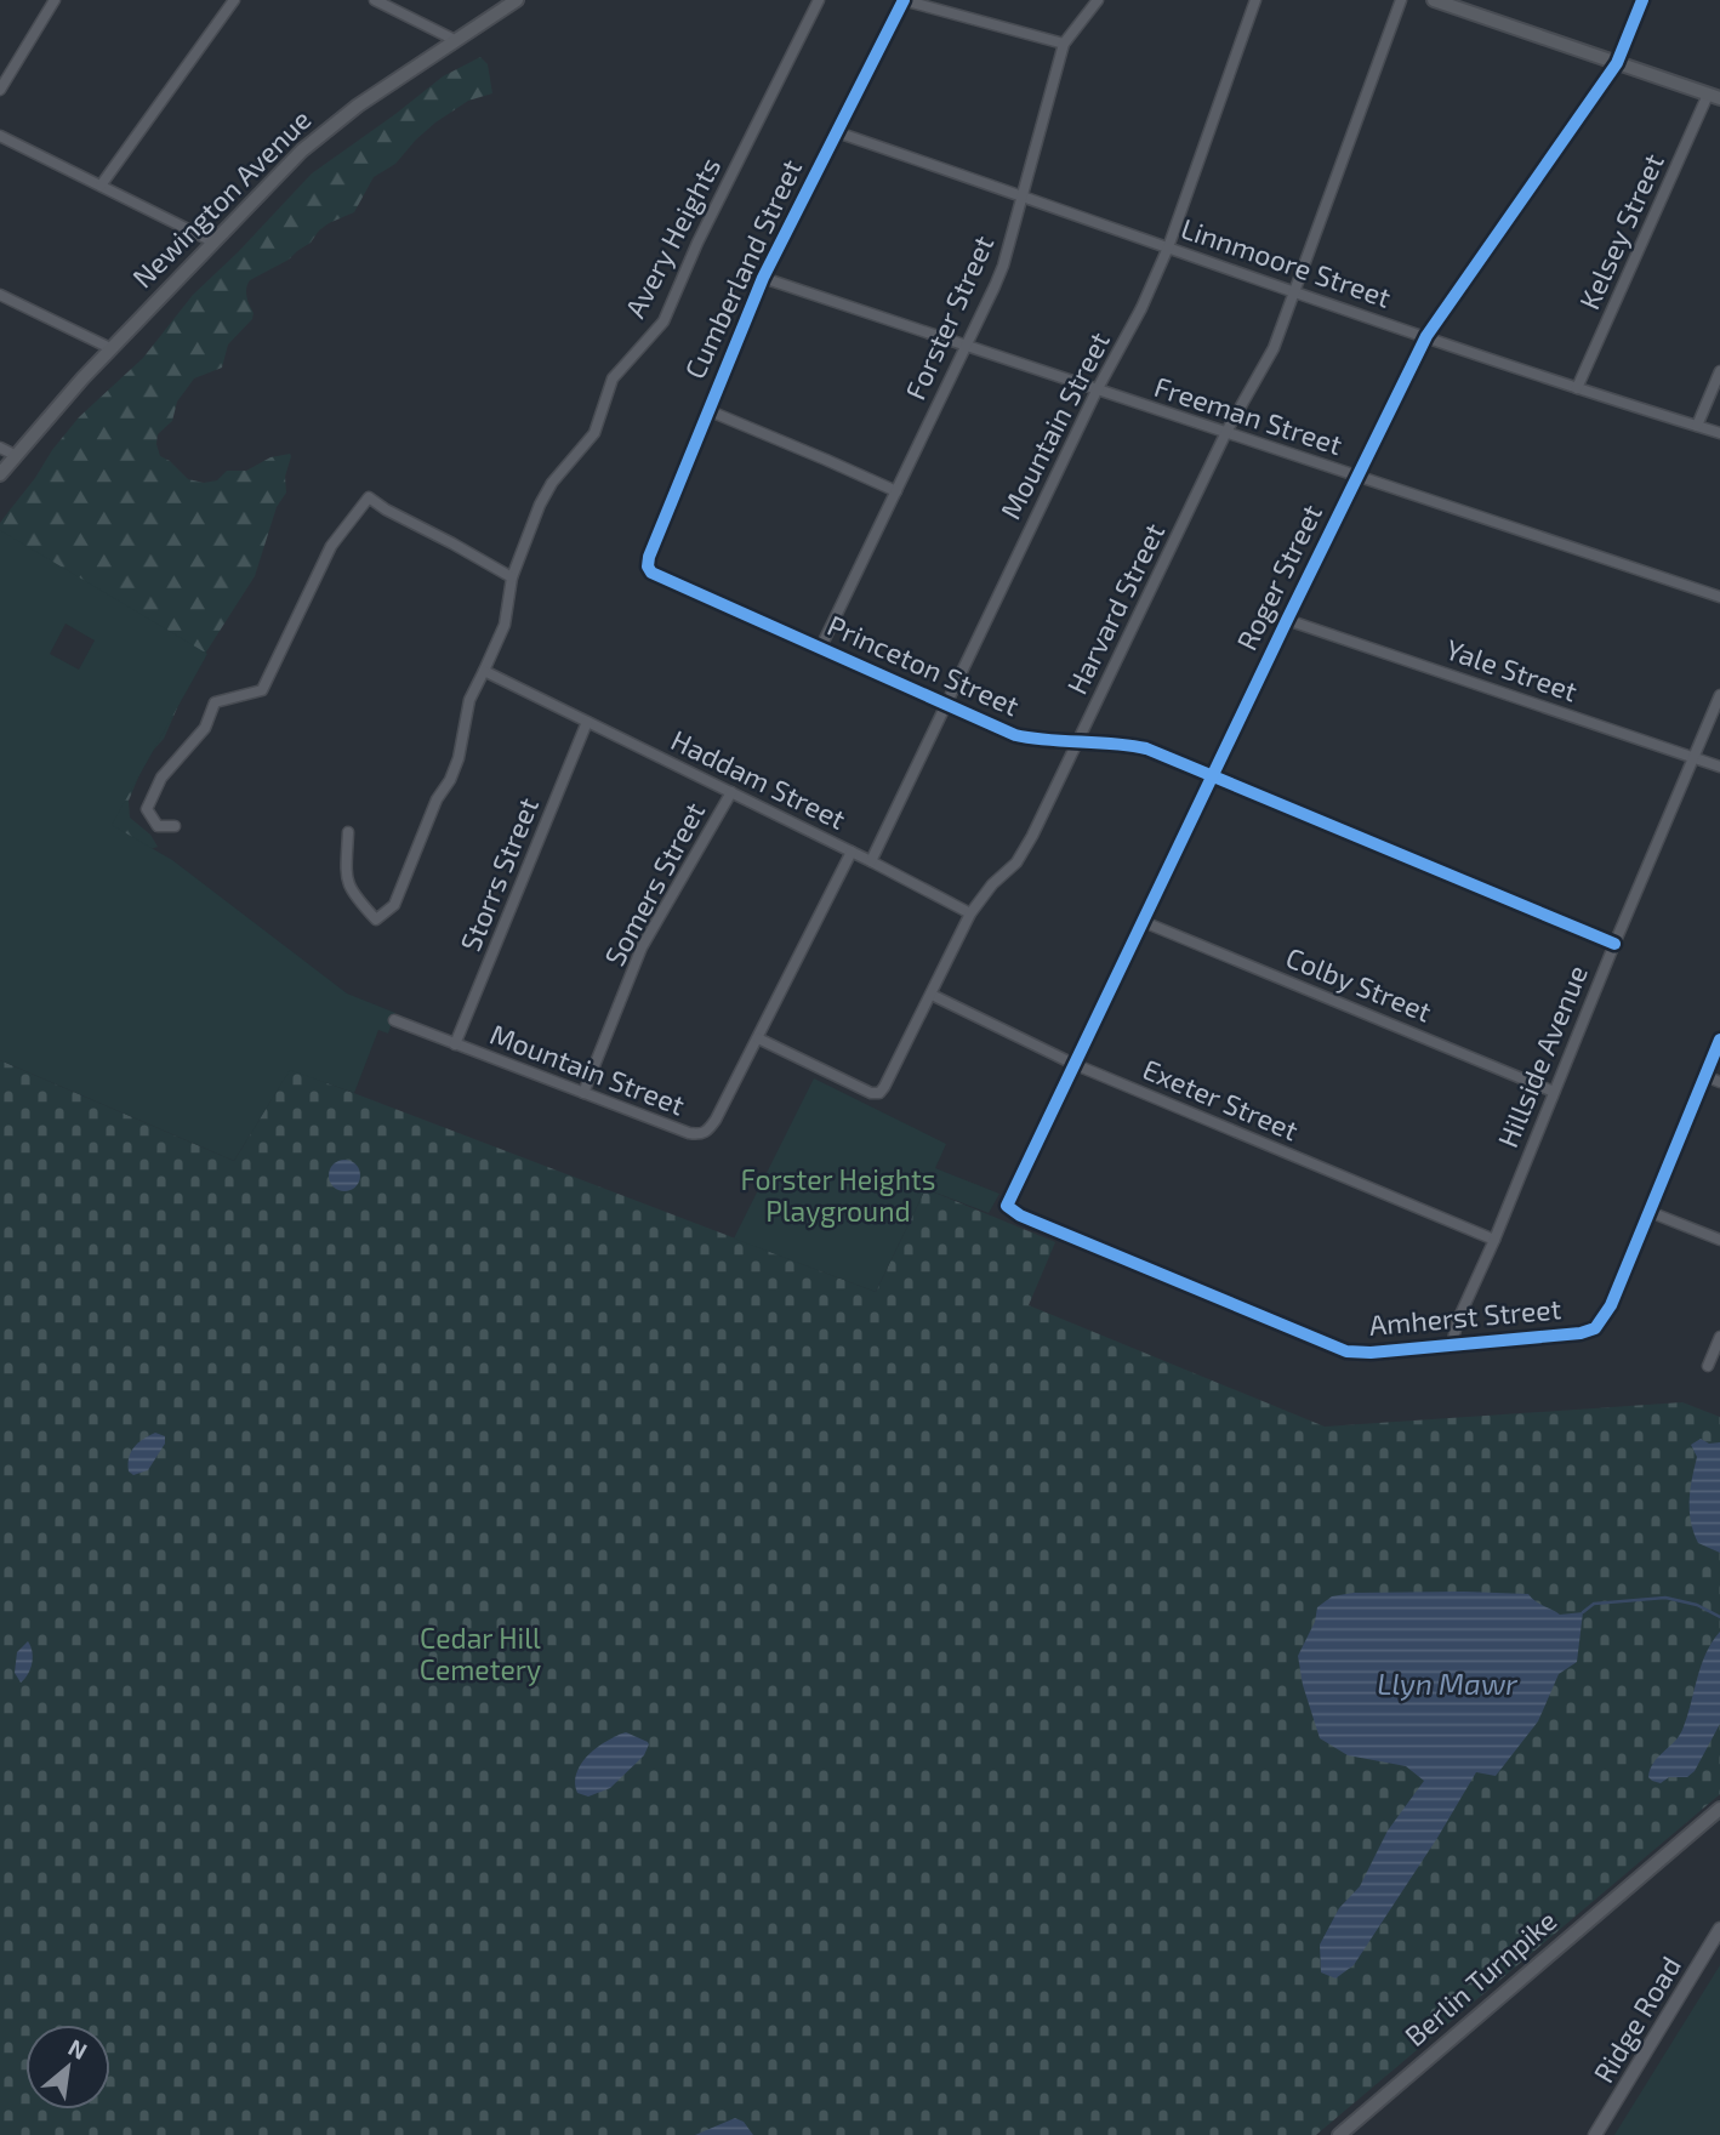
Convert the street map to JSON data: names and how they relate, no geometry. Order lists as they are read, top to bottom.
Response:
{
  "streets": {
    "main road": ["Newington Avenue", "Berlin Turnpike"],
    "street": [
      "Kelsey Street",
      "Avery Heights",
      "Linnmoore Street",
      "Cumberland Street",
      "Forster Street",
      "Freeman Street",
      "Mountain Street",
      "Roger Street",
      "Harvard Street",
      "Princeton Street",
      "Yale Street",
      "Haddam Street",
      "Storrs Street",
      "Somers Street",
      "Colby Street",
      "Hillside Avenue",
      "Exeter Street",
      "Amherst Street",
      "Ridge Road"
    ]
  },
  "crossings": [
    ["Kelsey Street", "Linnmoore Street"],
    ["Avery Heights", "Haddam Street"],
    ["Linnmoore Street", "Cumberland Street"],
    ["Linnmoore Street", "Forster Street"],
    ["Linnmoore Street", "Mountain Street"],
    ["Linnmoore Street", "Roger Street"],
    ["Linnmoore Street", "Harvard Street"],
    ["Cumberland Street", "Freeman Street"],
    ["Cumberland Street", "Princeton Street"],
    ["Forster Street", "Freeman Street"],
    ["Forster Street", "Princeton Street"],
    ["Freeman Street", "Mountain Street"],
    ["Freeman Street", "Roger Street"],
    ["Freeman Street", "Harvard Street"],
    ["Mountain Street", "Harvard Street"],
    ["Mountain Street", "Princeton Street"],
    ["Mountain Street", "Haddam Street"],
    ["Mountain Street", "Storrs Street"],
    ["Mountain Street", "Somers Street"],
    ["Roger Street", "Princeton Street"],
    ["Roger Street", "Yale Street"],
    ["Roger Street", "Colby Street"],
    ["Roger Street", "Exeter Street"],
    ["Roger Street", "Amherst Street"],
    ["Harvard Street", "Princeton Street"],
    ["Harvard Street", "Haddam Street"],
    ["Harvard Street", "Exeter Street"],
    ["Princeton Street", "Hillside Avenue"],
    ["Yale Street", "Hillside Avenue"],
    ["Haddam Street", "Storrs Street"],
    ["Haddam Street", "Somers Street"],
    ["Colby Street", "Hillside Avenue"],
    ["Hillside Avenue", "Exeter Street"],
    ["Hillside Avenue", "Amherst Street"]
  ],
  "water": ["Llyn Mawr"],
  "parks": ["Forster Heights Playground", "Cedar Hill Cemetery"],
  "north": "top right"
}
